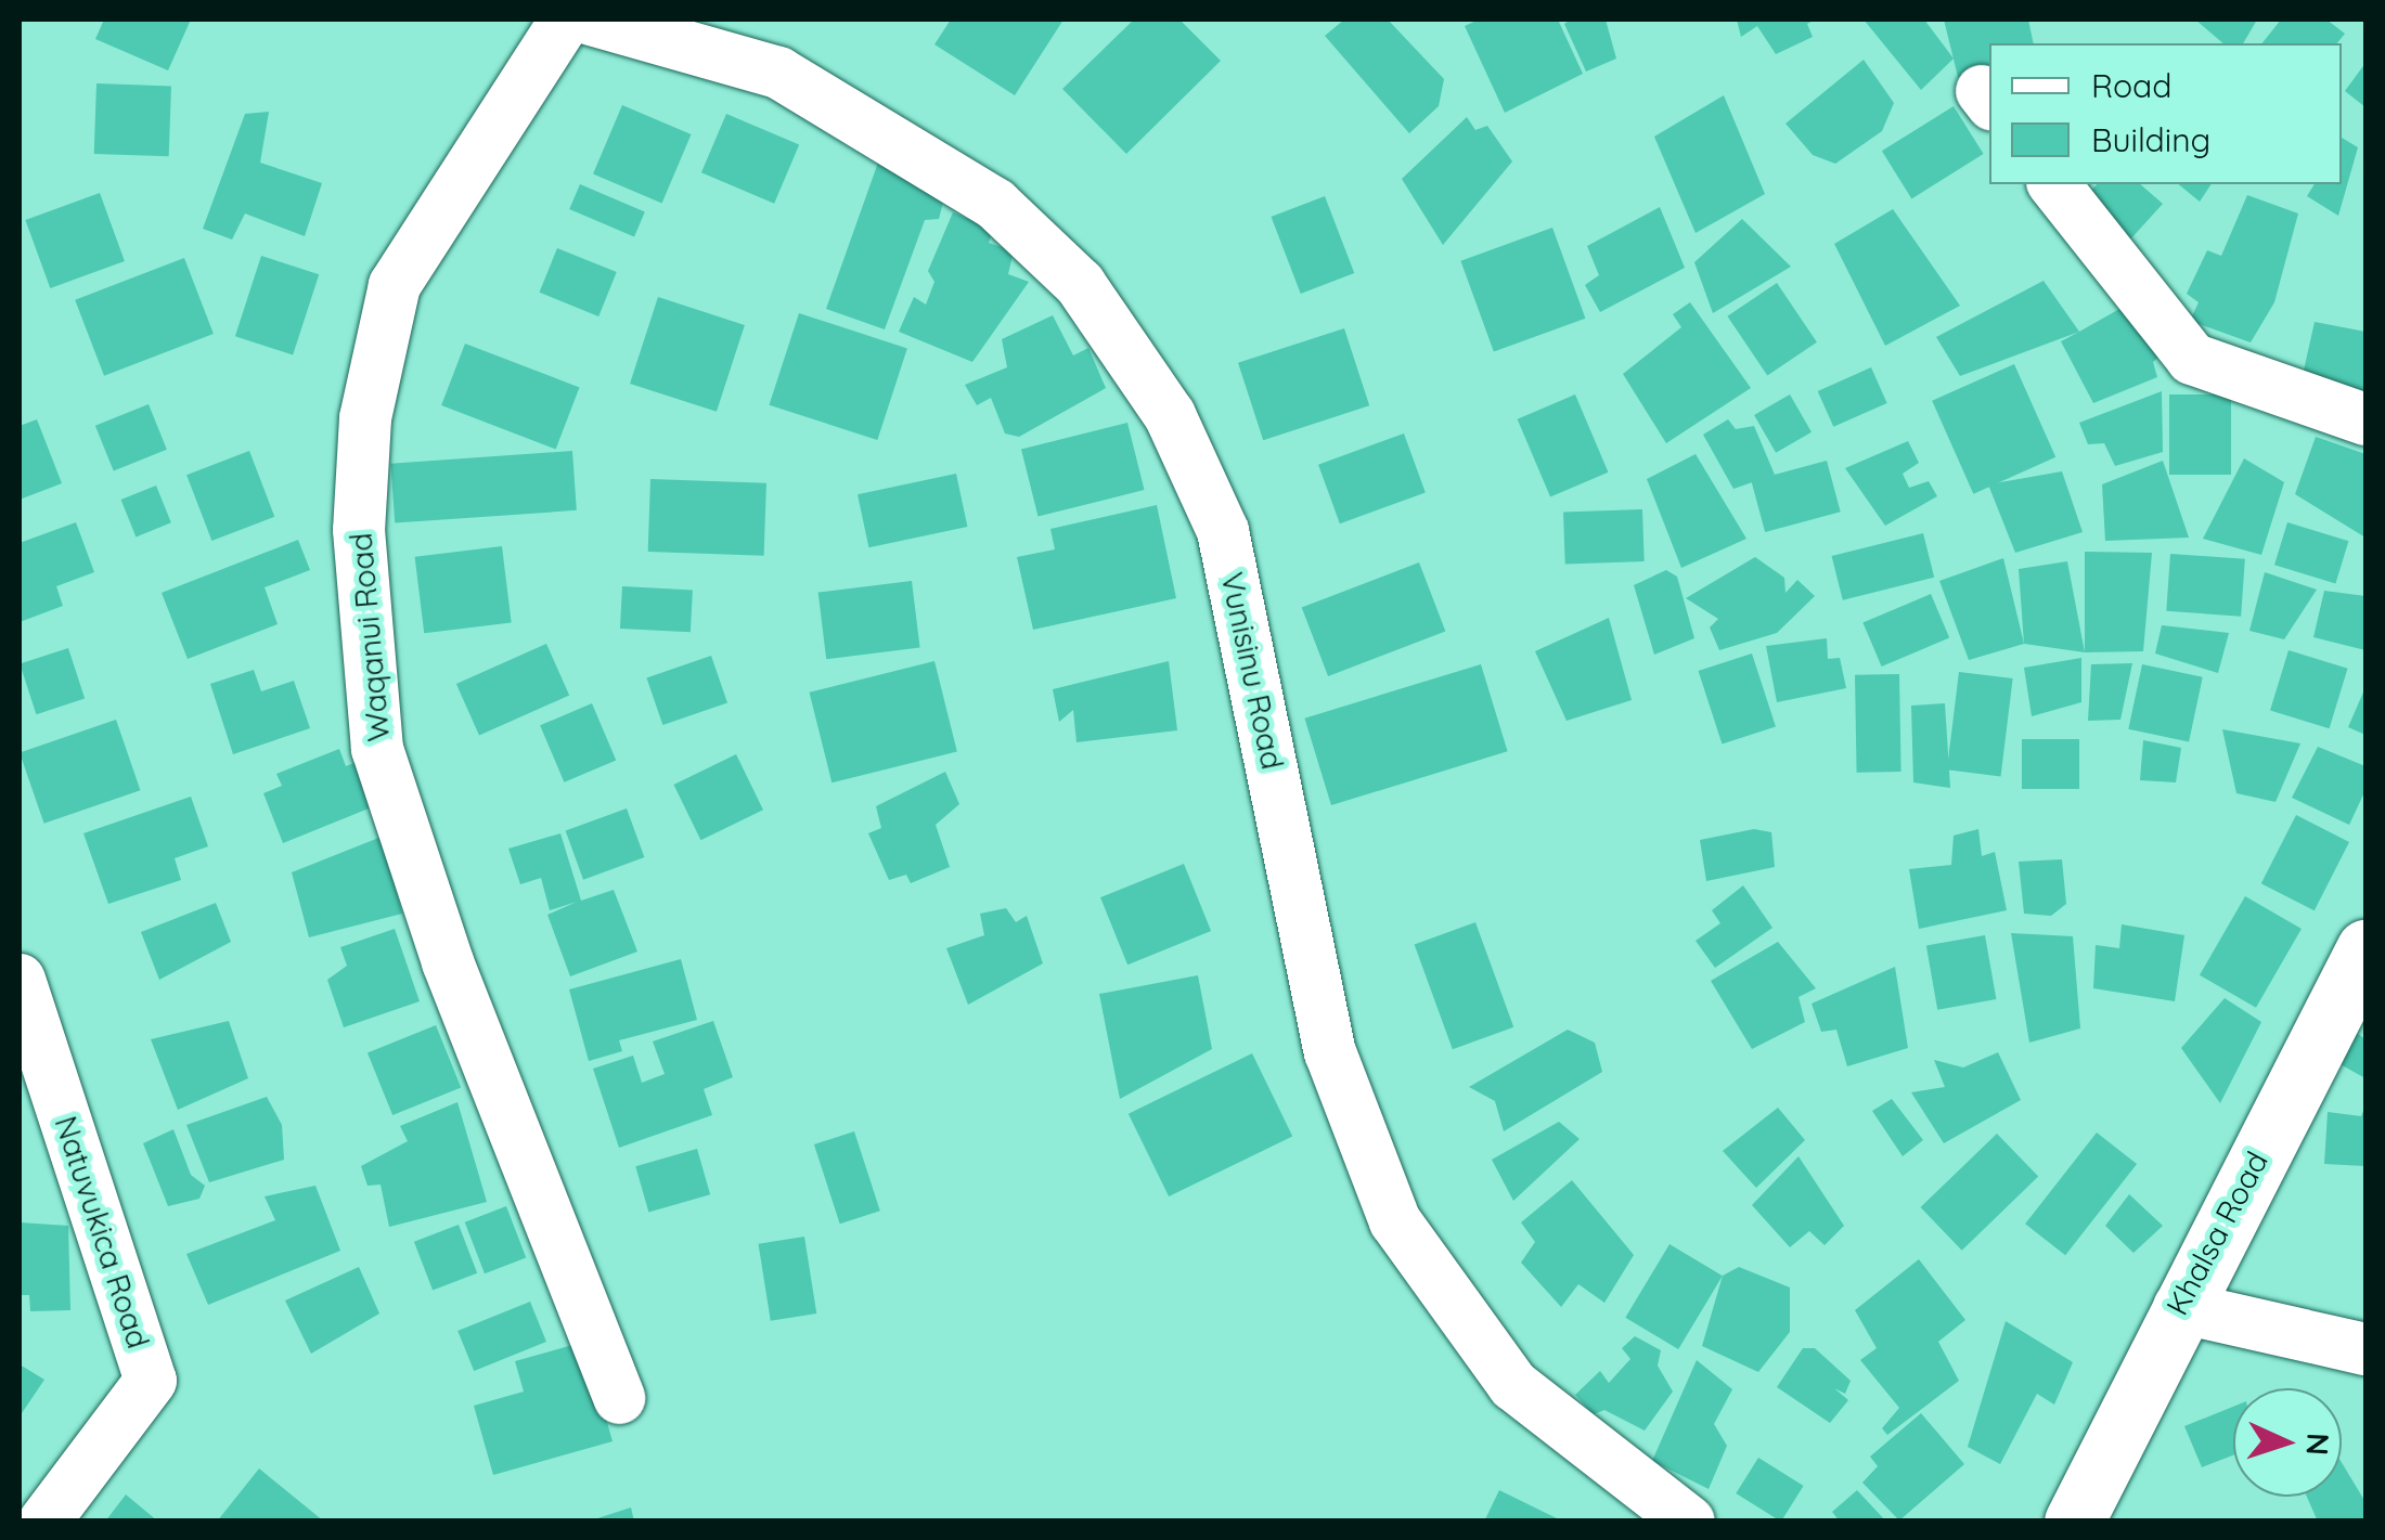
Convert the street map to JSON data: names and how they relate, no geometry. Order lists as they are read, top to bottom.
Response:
{
  "streets": {
    "main road": ["Khalsa Road"],
    "street": ["Waqanui Road", "Vunisinu Road", "Natuvukica Road"]
  },
  "legend": ["Road", "Building"],
  "north": "right"
}
